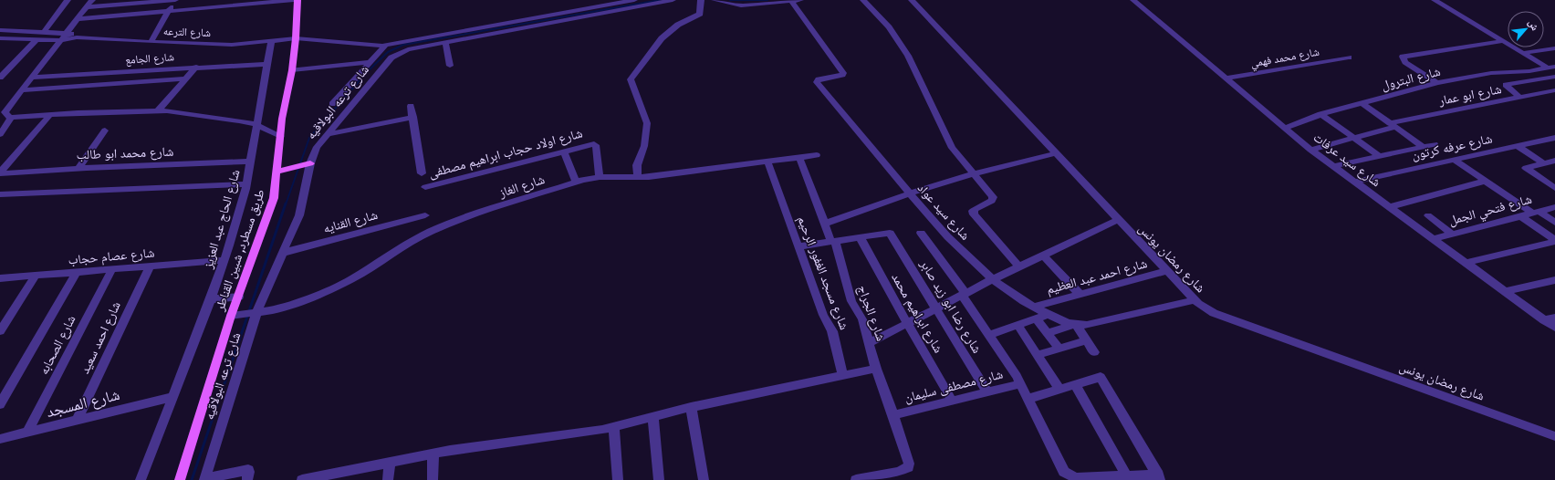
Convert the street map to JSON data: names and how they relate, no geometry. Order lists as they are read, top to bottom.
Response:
{
  "streets": {
    "main road": ["طريق مسطرد, شبين القناطر"],
    "street": [
      "شارع الترعه",
      "شارع محمد فهمي",
      "شارع الجامع",
      "شارع البترول",
      "شارع ابو عمار",
      "شارع ترعه البولاقيه",
      "شارع عرفه كرتون",
      "شارع محمد ابو طالب",
      "شارع اولاد حجاب ابراهيم مصطفى",
      "شارع سيد عرفات",
      "شارع الغاز",
      "شارع فتحي الجمل",
      "شارع سيد عواد",
      "شارع الحاج عبد العزيز",
      "شارع القنايه",
      "شارع عصام حجاب",
      "شارع رمضان يونس",
      "شارع مسجد الغفور الرحيم",
      "شارع احمد عبد العظيم",
      "شارع رضا ابو زيد صابر",
      "شارع الجراج",
      "شارع ابراهيم محمد",
      "شارع احمد سعيد",
      "شارع الصحابه",
      "شارع مصطفى سليمان",
      "شارع المسجد"
    ]
  },
  "crossings": [
    ["شارع الترعه", "شارع ترعه البولاقيه"],
    ["شارع الترعه", "شارع الحاج عبد العزيز"],
    ["شارع الترعه", "طريق مسطرد, شبين القناطر"],
    ["شارع محمد فهمي", "شارع سيد عرفات"],
    ["شارع الجامع", "شارع الحاج عبد العزيز"],
    ["شارع البترول", "شارع سيد عرفات"],
    ["شارع ابو عمار", "شارع سيد عرفات"],
    ["شارع ترعه البولاقيه", "شارع الغاز"],
    ["شارع ترعه البولاقيه", "شارع القنايه"],
    ["شارع ترعه البولاقيه", "طريق مسطرد, شبين القناطر"],
    ["شارع عرفه كرتون", "شارع سيد عرفات"],
    ["شارع محمد ابو طالب", "شارع الحاج عبد العزيز"],
    ["شارع اولاد حجاب ابراهيم مصطفى", "شارع الغاز"],
    ["شارع سيد عرفات", "شارع فتحي الجمل"],
    ["شارع الغاز", "طريق مسطرد, شبين القناطر"],
    ["شارع الغاز", "شارع مسجد الغفور الرحيم"],
    ["شارع الغاز", "شارع الجراج"],
    ["شارع سيد عواد", "شارع احمد عبد العظيم"],
    ["شارع الحاج عبد العزيز", "شارع عصام حجاب"],
    ["شارع الحاج عبد العزيز", "شارع المسجد"],
    ["شارع عصام حجاب", "شارع احمد سعيد"],
    ["شارع عصام حجاب", "شارع الصحابه"],
    ["شارع رمضان يونس", "شارع احمد عبد العظيم"],
    ["شارع رضا ابو زيد صابر", "شارع ابراهيم محمد"],
    ["شارع رضا ابو زيد صابر", "شارع مصطفى سليمان"],
    ["شارع الجراج", "شارع مصطفى سليمان"],
    ["شارع ابراهيم محمد", "شارع مصطفى سليمان"],
    ["شارع احمد سعيد", "شارع المسجد"],
    ["شارع الصحابه", "شارع المسجد"]
  ],
  "north": "top right"
}
